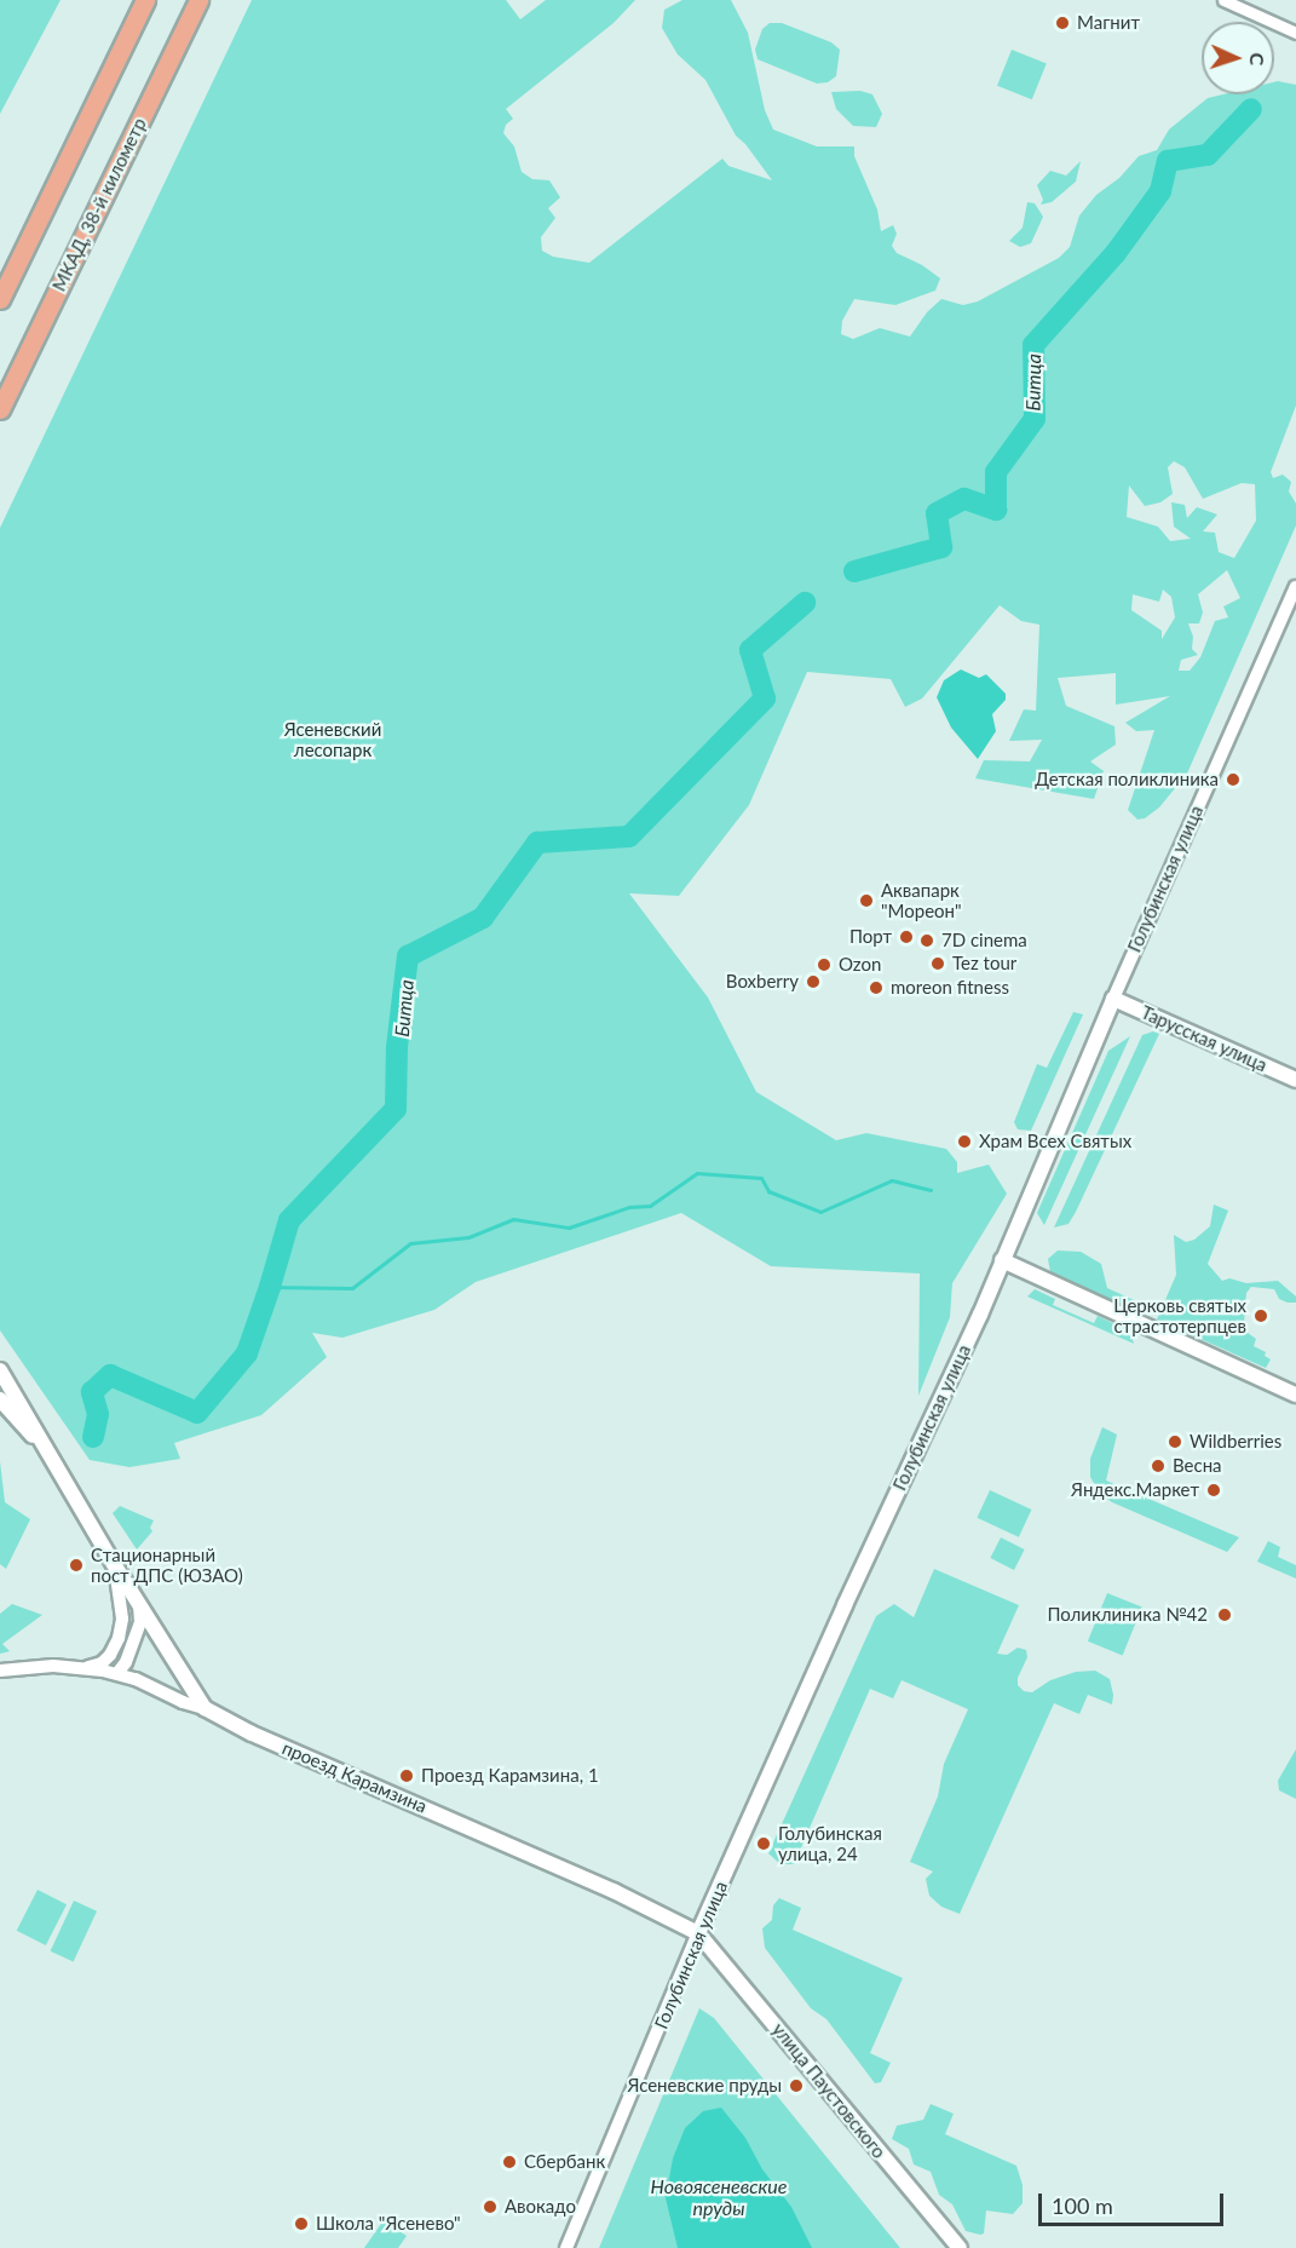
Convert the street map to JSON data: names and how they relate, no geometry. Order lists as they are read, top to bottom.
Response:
{
  "streets": {
    "highway": ["МКАД, 38-й километр"],
    "main road": [
      "Голубинская улица",
      "Тарусская улица",
      "проезд Карамзина",
      "улица Паустовского"
    ]
  },
  "crossings": [
    ["Голубинская улица", "Тарусская улица"],
    ["Голубинская улица", "проезд Карамзина"],
    ["Голубинская улица", "улица Паустовского"],
    ["проезд Карамзина", "улица Паустовского"]
  ],
  "water": ["Битца", "Новоясеневские пруды"],
  "parks": ["Ясеневский лесопарк"],
  "places": [
    "Магнит",
    "Детская поликлиника",
    "Аквапарк \"Мореон\"",
    "Порт",
    "7D cinema",
    "Tez tour",
    "Ozon",
    "Boxberry",
    "moreon fitness",
    "Храм Всех Святых",
    "Церковь святых страстотерпцев",
    "Wildberries",
    "Весна",
    "Яндекс.Маркет",
    "Стационарный пост ДПС (ЮЗАО)",
    "Поликлиника №42",
    "Проезд Карамзина, 1",
    "Голубинская улица, 24",
    "Ясеневские пруды",
    "Сбербанк",
    "Авокадо",
    "Школа \"Ясенево\""
  ],
  "scale_bar": "100 m",
  "north": "right"
}
